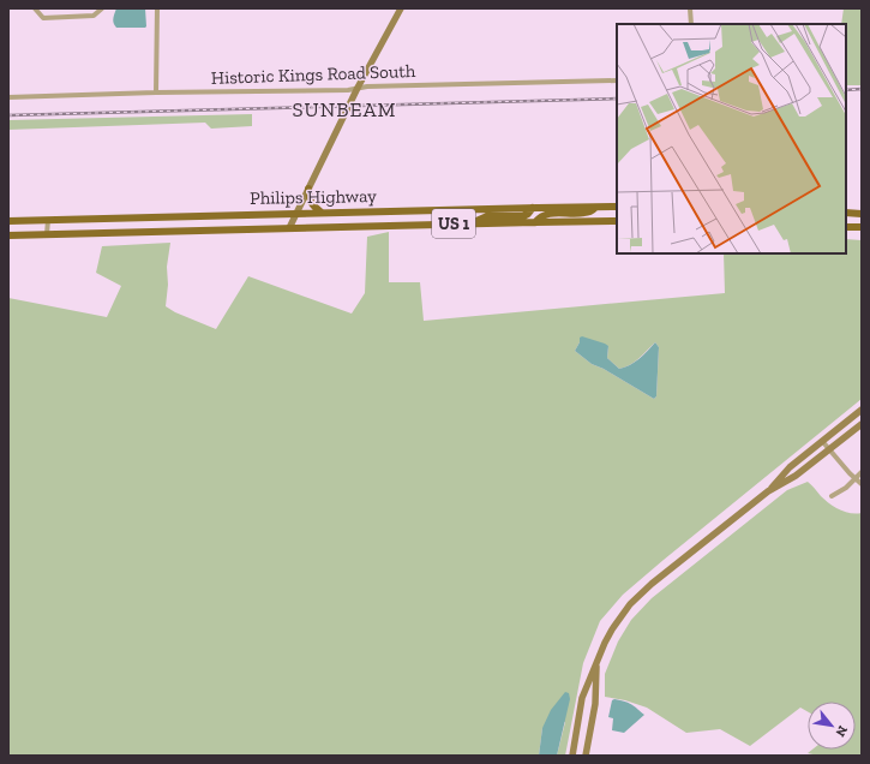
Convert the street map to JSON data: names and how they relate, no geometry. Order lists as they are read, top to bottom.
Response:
{
  "streets": {
    "main road": ["Philips Highway", "US 1"],
    "street": ["Historic Kings Road South"]
  },
  "districts": ["SUNBEAM"],
  "north": "bottom right"
}
